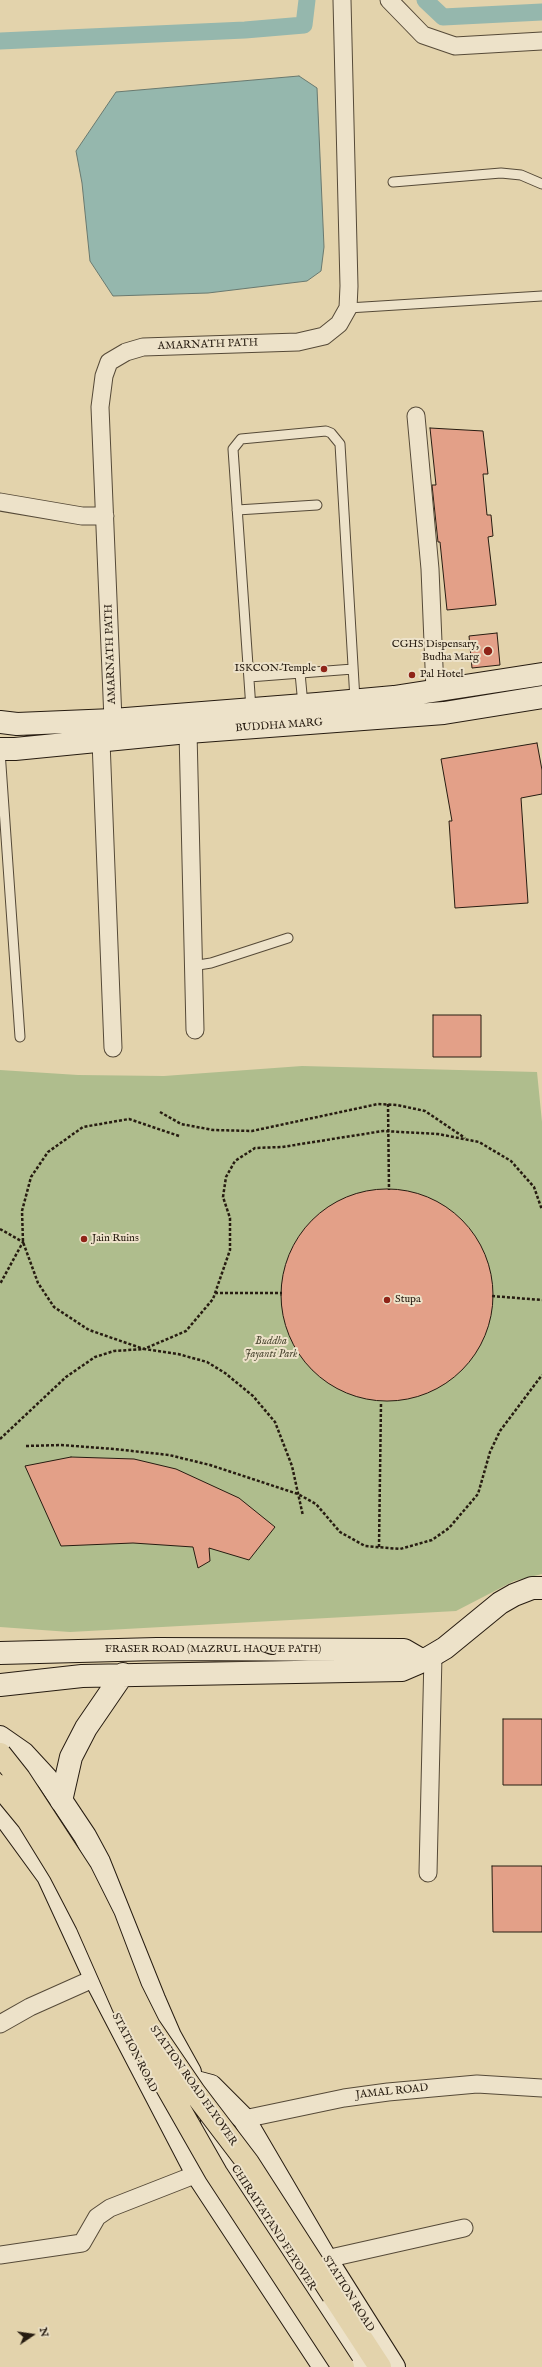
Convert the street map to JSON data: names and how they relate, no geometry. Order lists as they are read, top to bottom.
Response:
{
  "streets": {
    "main road": [
      "BUDDHA MARG",
      "FRASER ROAD (MAZRUL HAQUE PATH)",
      "STATION ROAD",
      "STATION ROAD FLYOVER",
      "CHIRAIYATAND FLYOVER"
    ],
    "street": ["AMARNATH PATH", "JAMAL ROAD"]
  },
  "crossings": [
    ["AMARNATH PATH", "BUDDHA MARG"],
    ["STATION ROAD", "JAMAL ROAD"],
    ["STATION ROAD", "CHIRAIYATAND FLYOVER"]
  ],
  "parks": ["Buddha Jayanti Park"],
  "places": [
    "CGHS Dispensary, Budha Marg",
    "ISKCON Temple",
    "Pal Hotel",
    "Jain Ruins",
    "Stupa"
  ],
  "north": "right"
}
